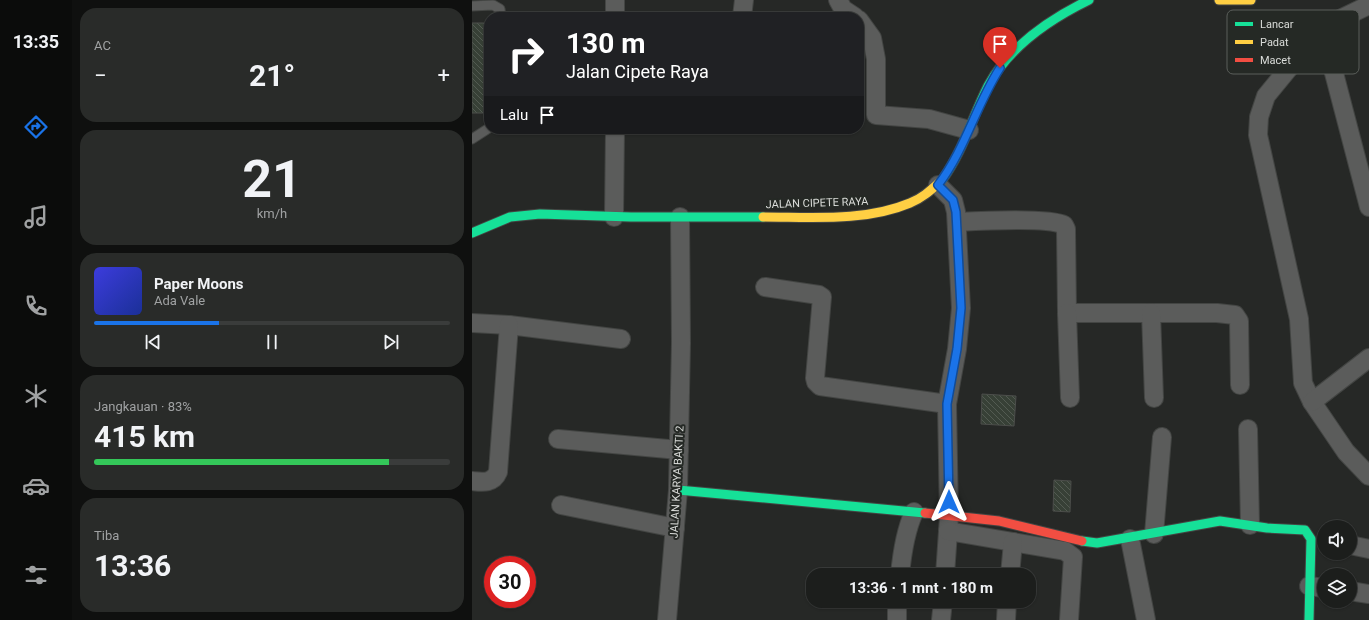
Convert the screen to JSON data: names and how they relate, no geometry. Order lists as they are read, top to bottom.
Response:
{
  "streets": {
    "main road": ["JALAN CIPETE RAYA"],
    "street": ["JALAN KARYA BAKTI 2"]
  },
  "crossings": [
    ["JALAN CIPETE RAYA", "JALAN KARYA BAKTI 2"]
  ],
  "legend": ["Lancar", "Padat", "Macet"],
  "page": {
    "tabs": "13:35",
    "tile": [
      "AC",
      ["21", "km/h"],
      ["Jangkauan · 83%", "415 km"],
      ["Tiba", "13:36"]
    ],
    "turn": ["130 m", "Jalan Cipete Raya"],
    "heat": ["−", "21°", "+"],
    "then": "Lalu",
    "song": ["Paper Moons", "Ada Vale"],
    "limit": "30",
    "trip": "13:36 · 1 mnt · 180 m"
  }
}
